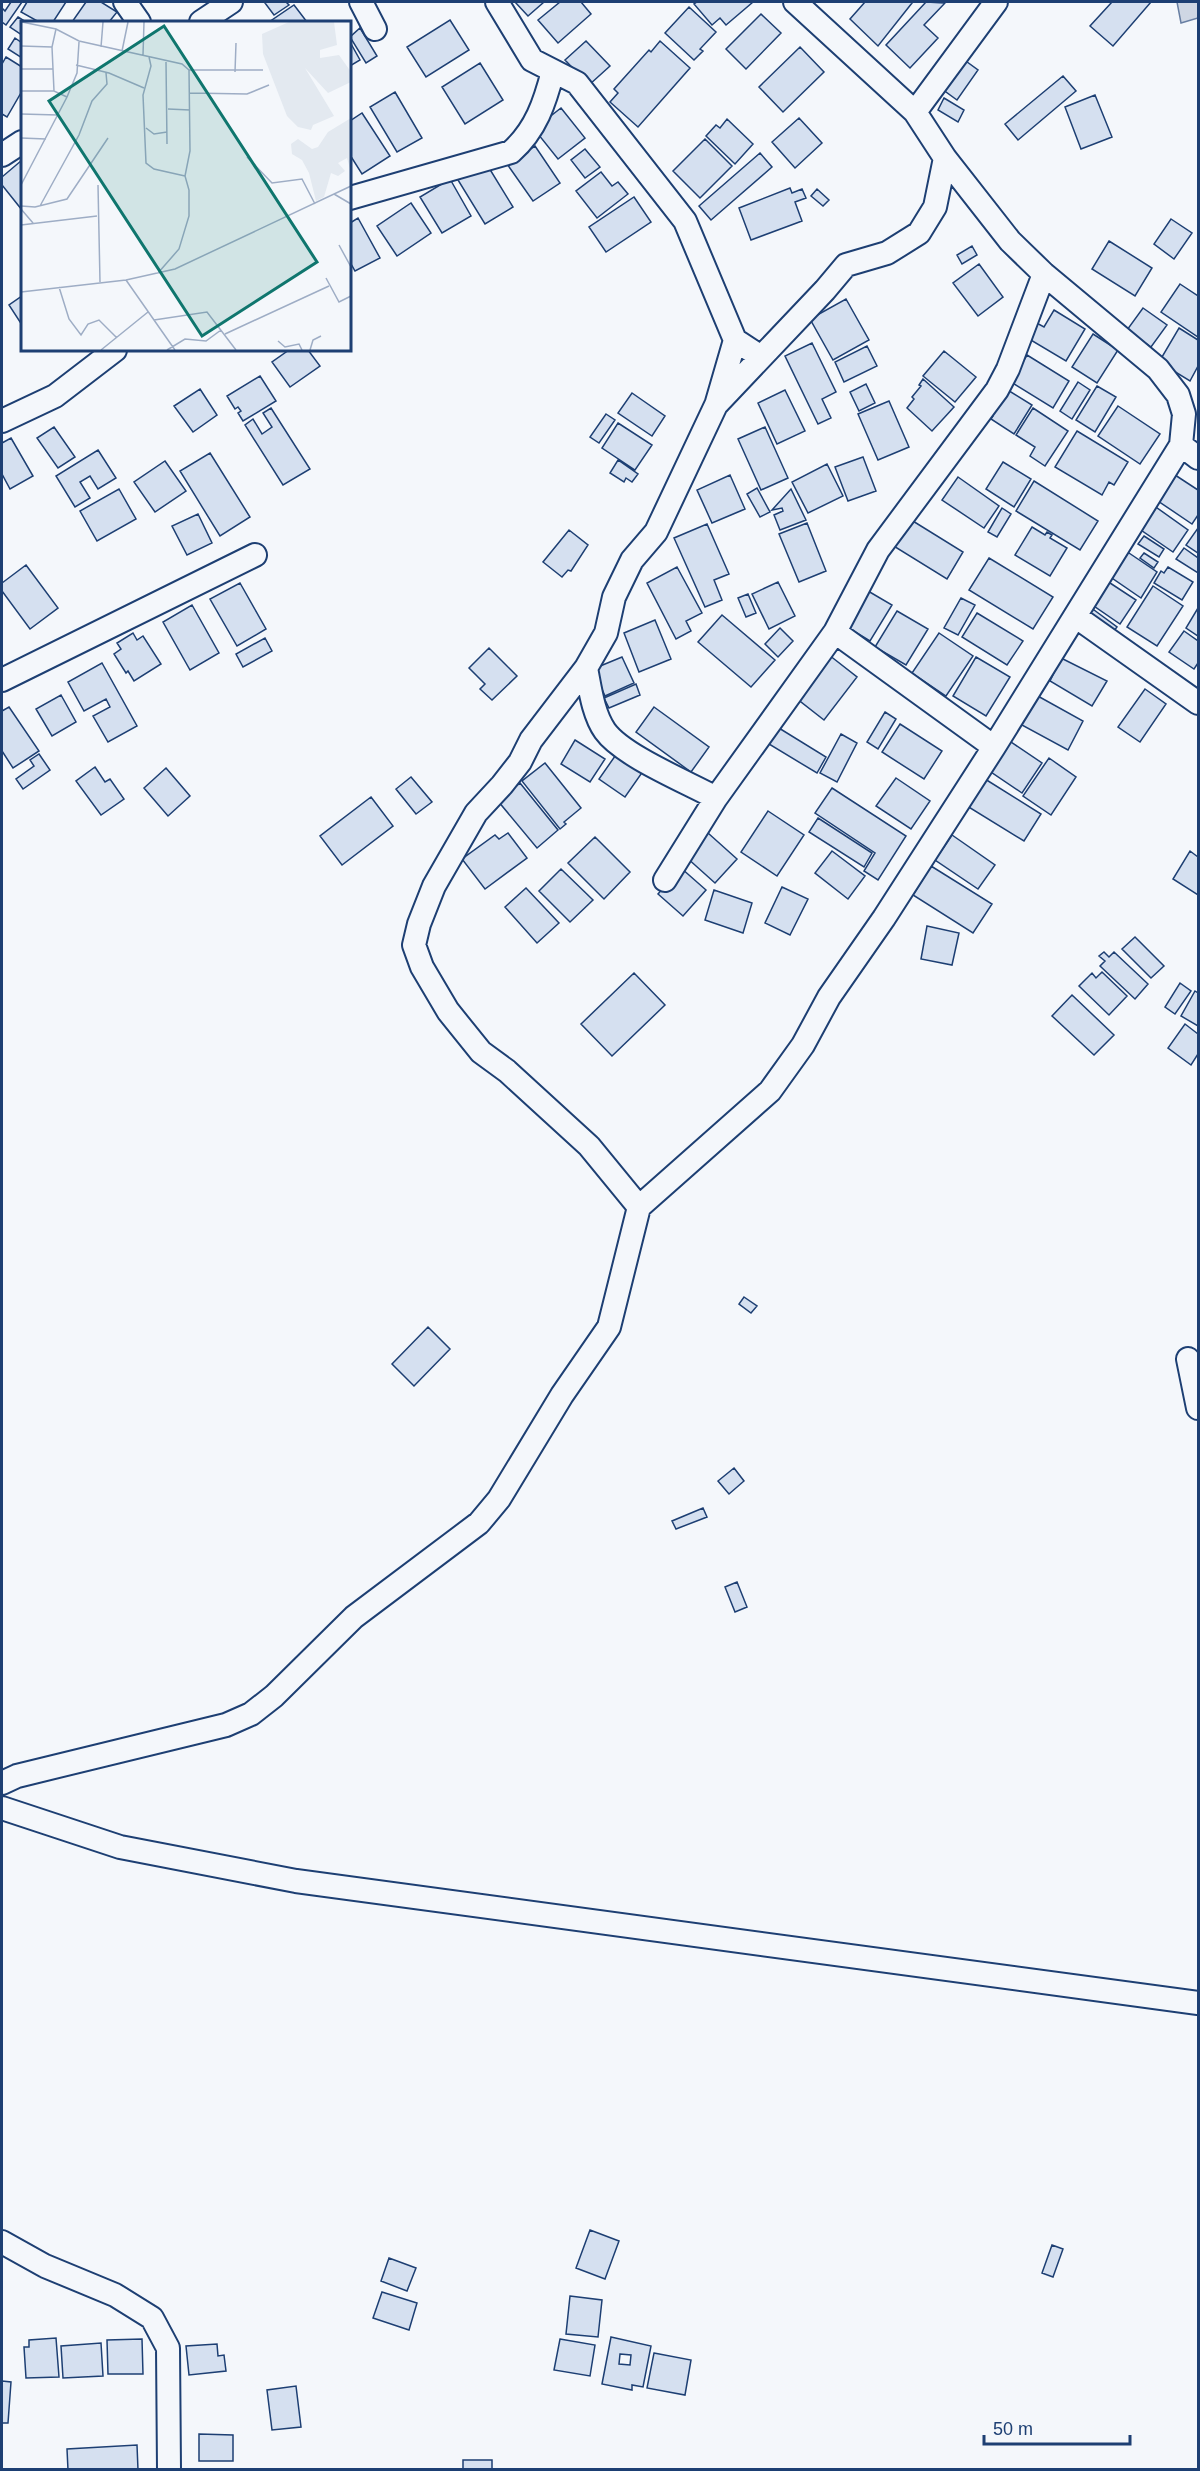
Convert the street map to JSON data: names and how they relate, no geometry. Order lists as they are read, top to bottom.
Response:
{
  "scale_bar": "50 m"
}
